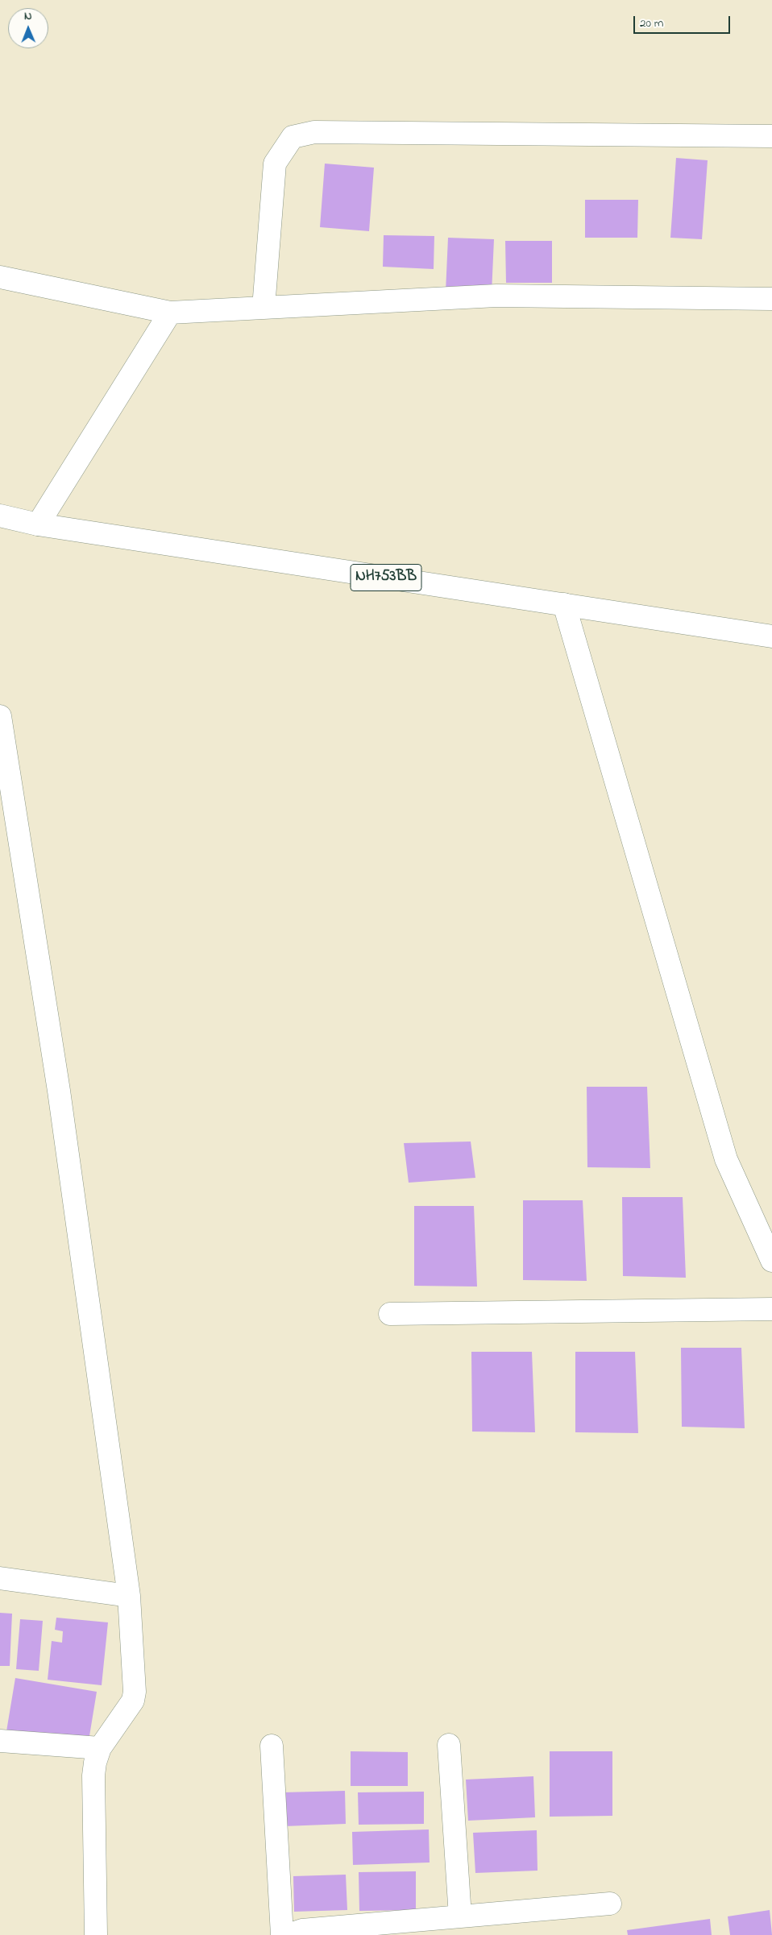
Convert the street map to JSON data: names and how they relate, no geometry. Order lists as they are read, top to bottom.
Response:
{
  "streets": {
    "main road": ["NH753BB"]
  },
  "scale_bar": "20 m",
  "north": "top"
}
